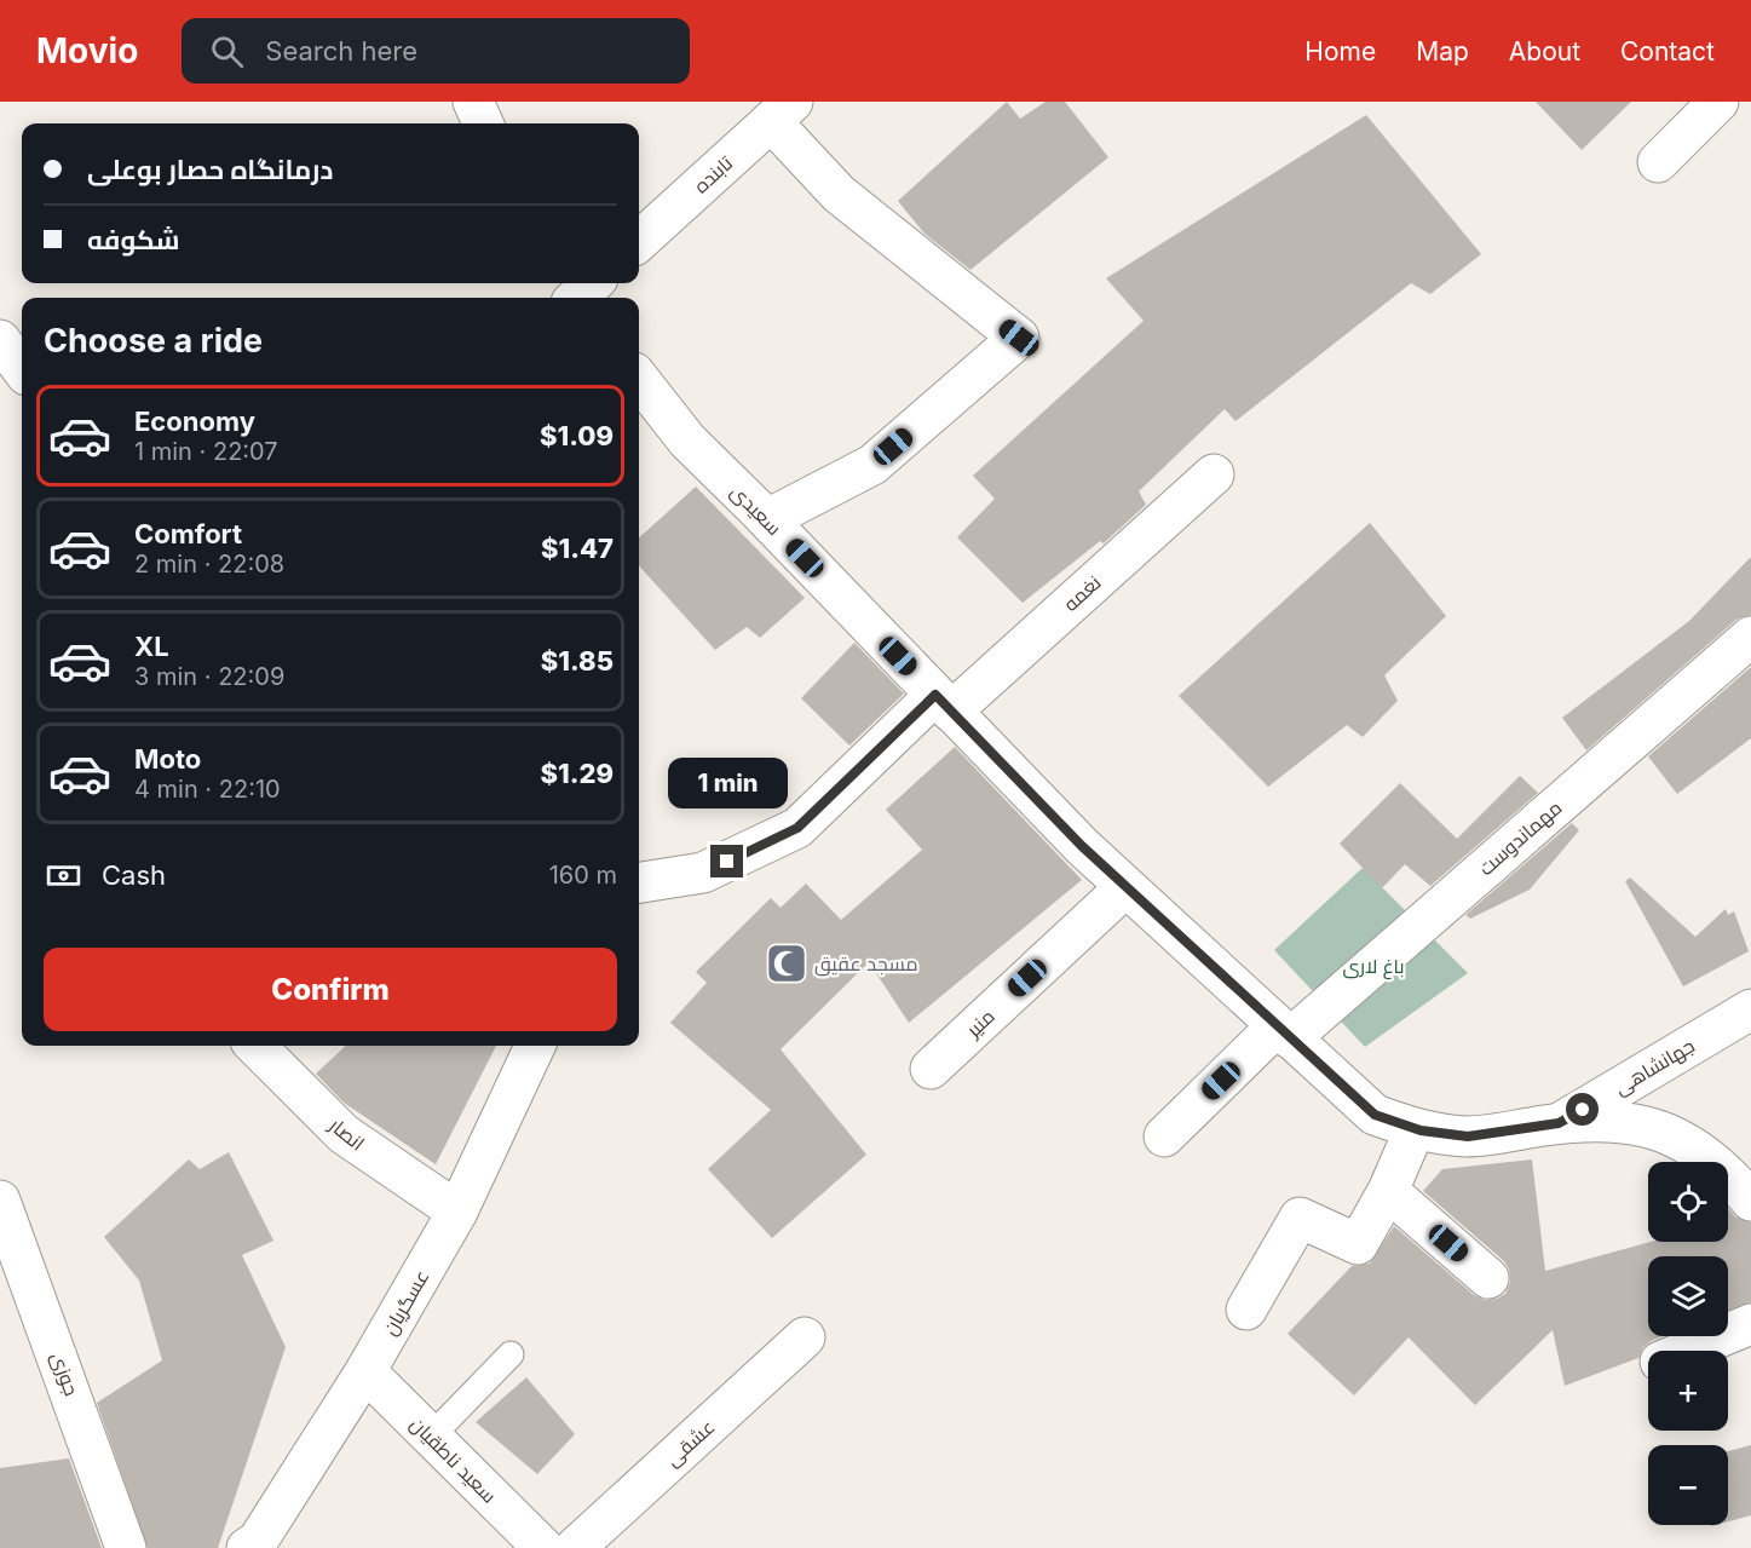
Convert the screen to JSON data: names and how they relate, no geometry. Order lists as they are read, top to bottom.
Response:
{
  "streets": {
    "street": [
      "تابنده",
      "سعیدی",
      "نغمه",
      "مهماندوست",
      "منیر",
      "جهانشاهی",
      "انصار",
      "عسگریان",
      "جوزی",
      "عشقی",
      "سعید ناطقیان"
    ]
  },
  "crossings": [
    ["سعیدی", "نغمه"],
    ["سعیدی", "مهماندوست"],
    ["سعیدی", "منیر"],
    ["سعیدی", "جهانشاهی"],
    ["انصار", "عسگریان"],
    ["عسگریان", "سعید ناطقیان"]
  ],
  "parks": ["باغ لاری"],
  "places": {
    "mosque": ["مسجد عقیق"]
  },
  "page": {
    "header": "Movio",
    "search": "Search here",
    "nav": [
      "Home",
      "Map",
      "About",
      "Contact"
    ],
    "banner": ["درمانگاه حصار بوعلی", "شکوفه"],
    "heading": "Choose a ride",
    "list": [
      {
        "name": "Economy",
        "note": "1 min · 22:07",
        "value": "$1.09"
      },
      {
        "name": "Comfort",
        "note": "2 min · 22:08",
        "value": "$1.47"
      },
      {
        "name": "XL",
        "note": "3 min · 22:09",
        "value": "$1.85"
      },
      {
        "name": "Moto",
        "note": "4 min · 22:10",
        "value": "$1.29"
      }
    ],
    "bubble": "1 min",
    "pay": ["Cash", "160 m"],
    "buttons": "Confirm",
    "map_buttons": ["+", "−"]
  }
}
